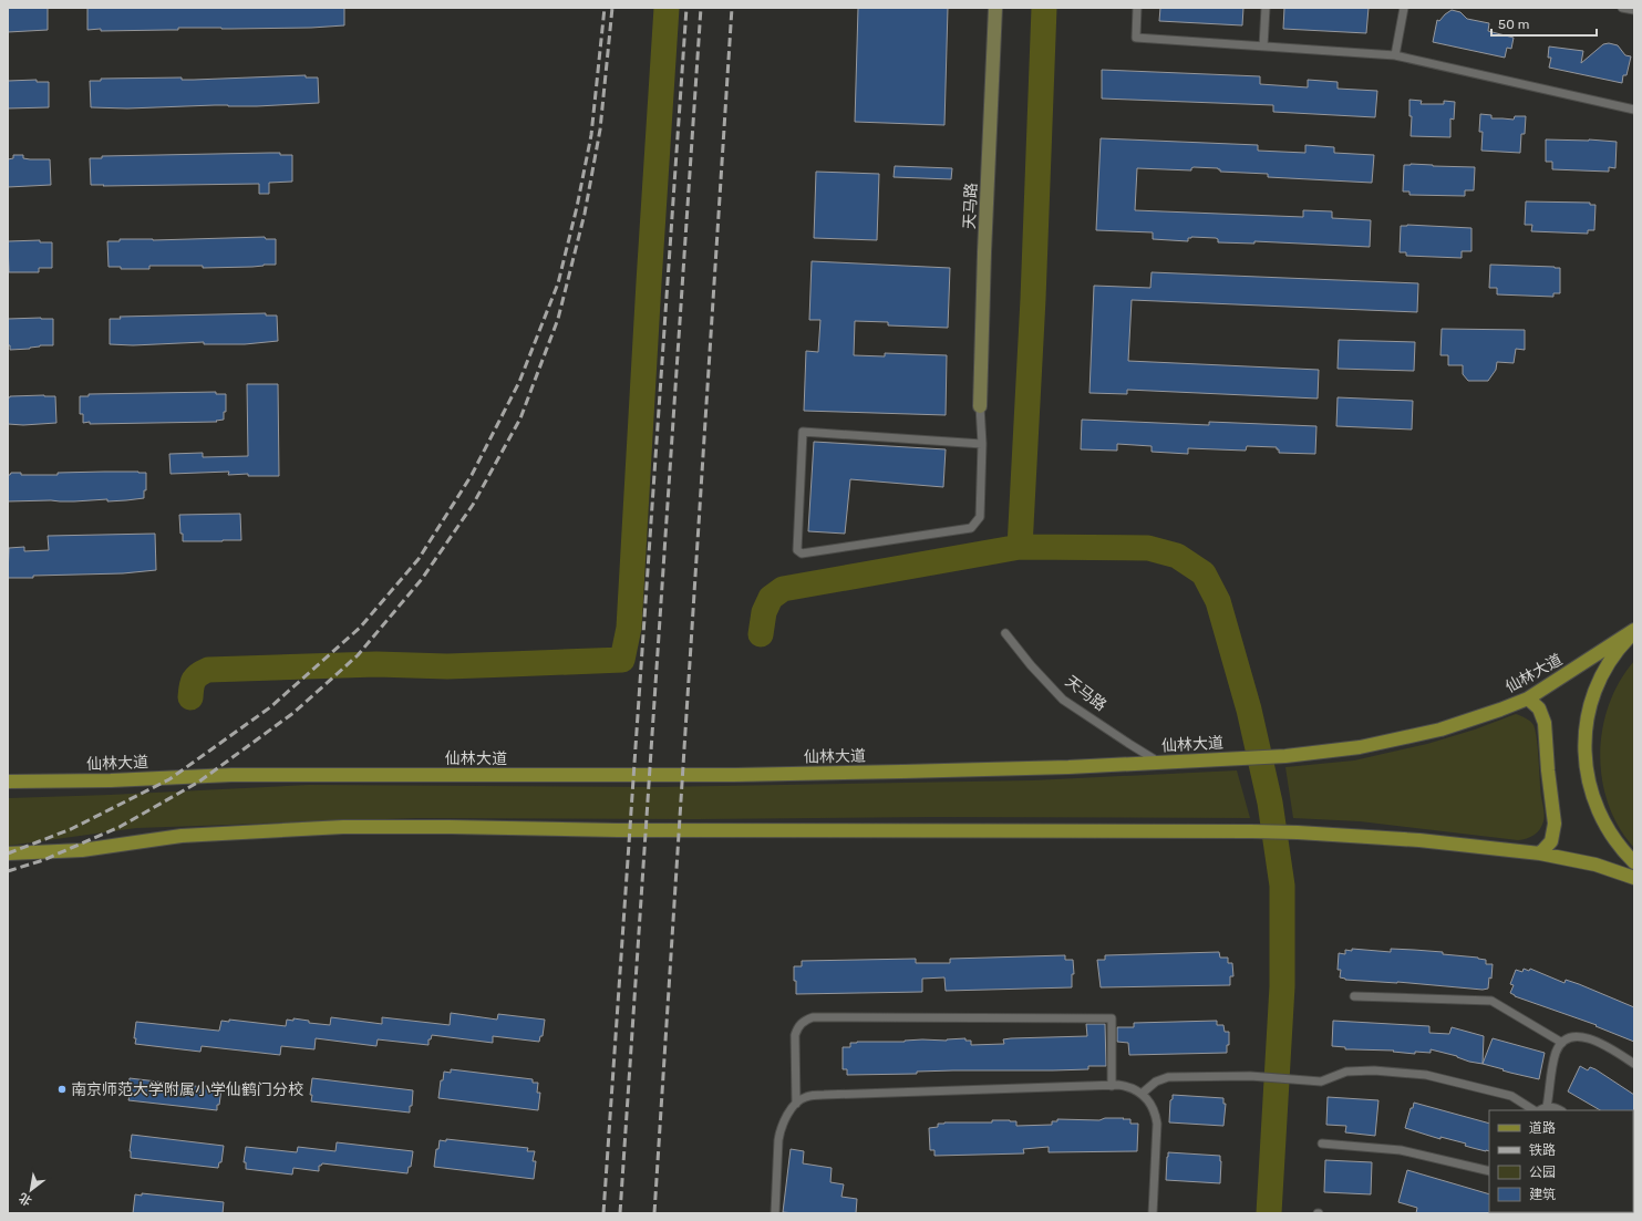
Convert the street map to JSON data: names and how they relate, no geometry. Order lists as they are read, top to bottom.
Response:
{
  "streets": {
    "main road": ["仙林大道"],
    "street": ["天马路"]
  },
  "crossings": [
    ["天马路", "仙林大道"]
  ],
  "places": ["南京师范大学附属小学仙鹤门分校"],
  "legend": [
    "道路",
    "铁路",
    "公园",
    "建筑"
  ],
  "scale_bar": "50 m",
  "north": "bottom left"
}
